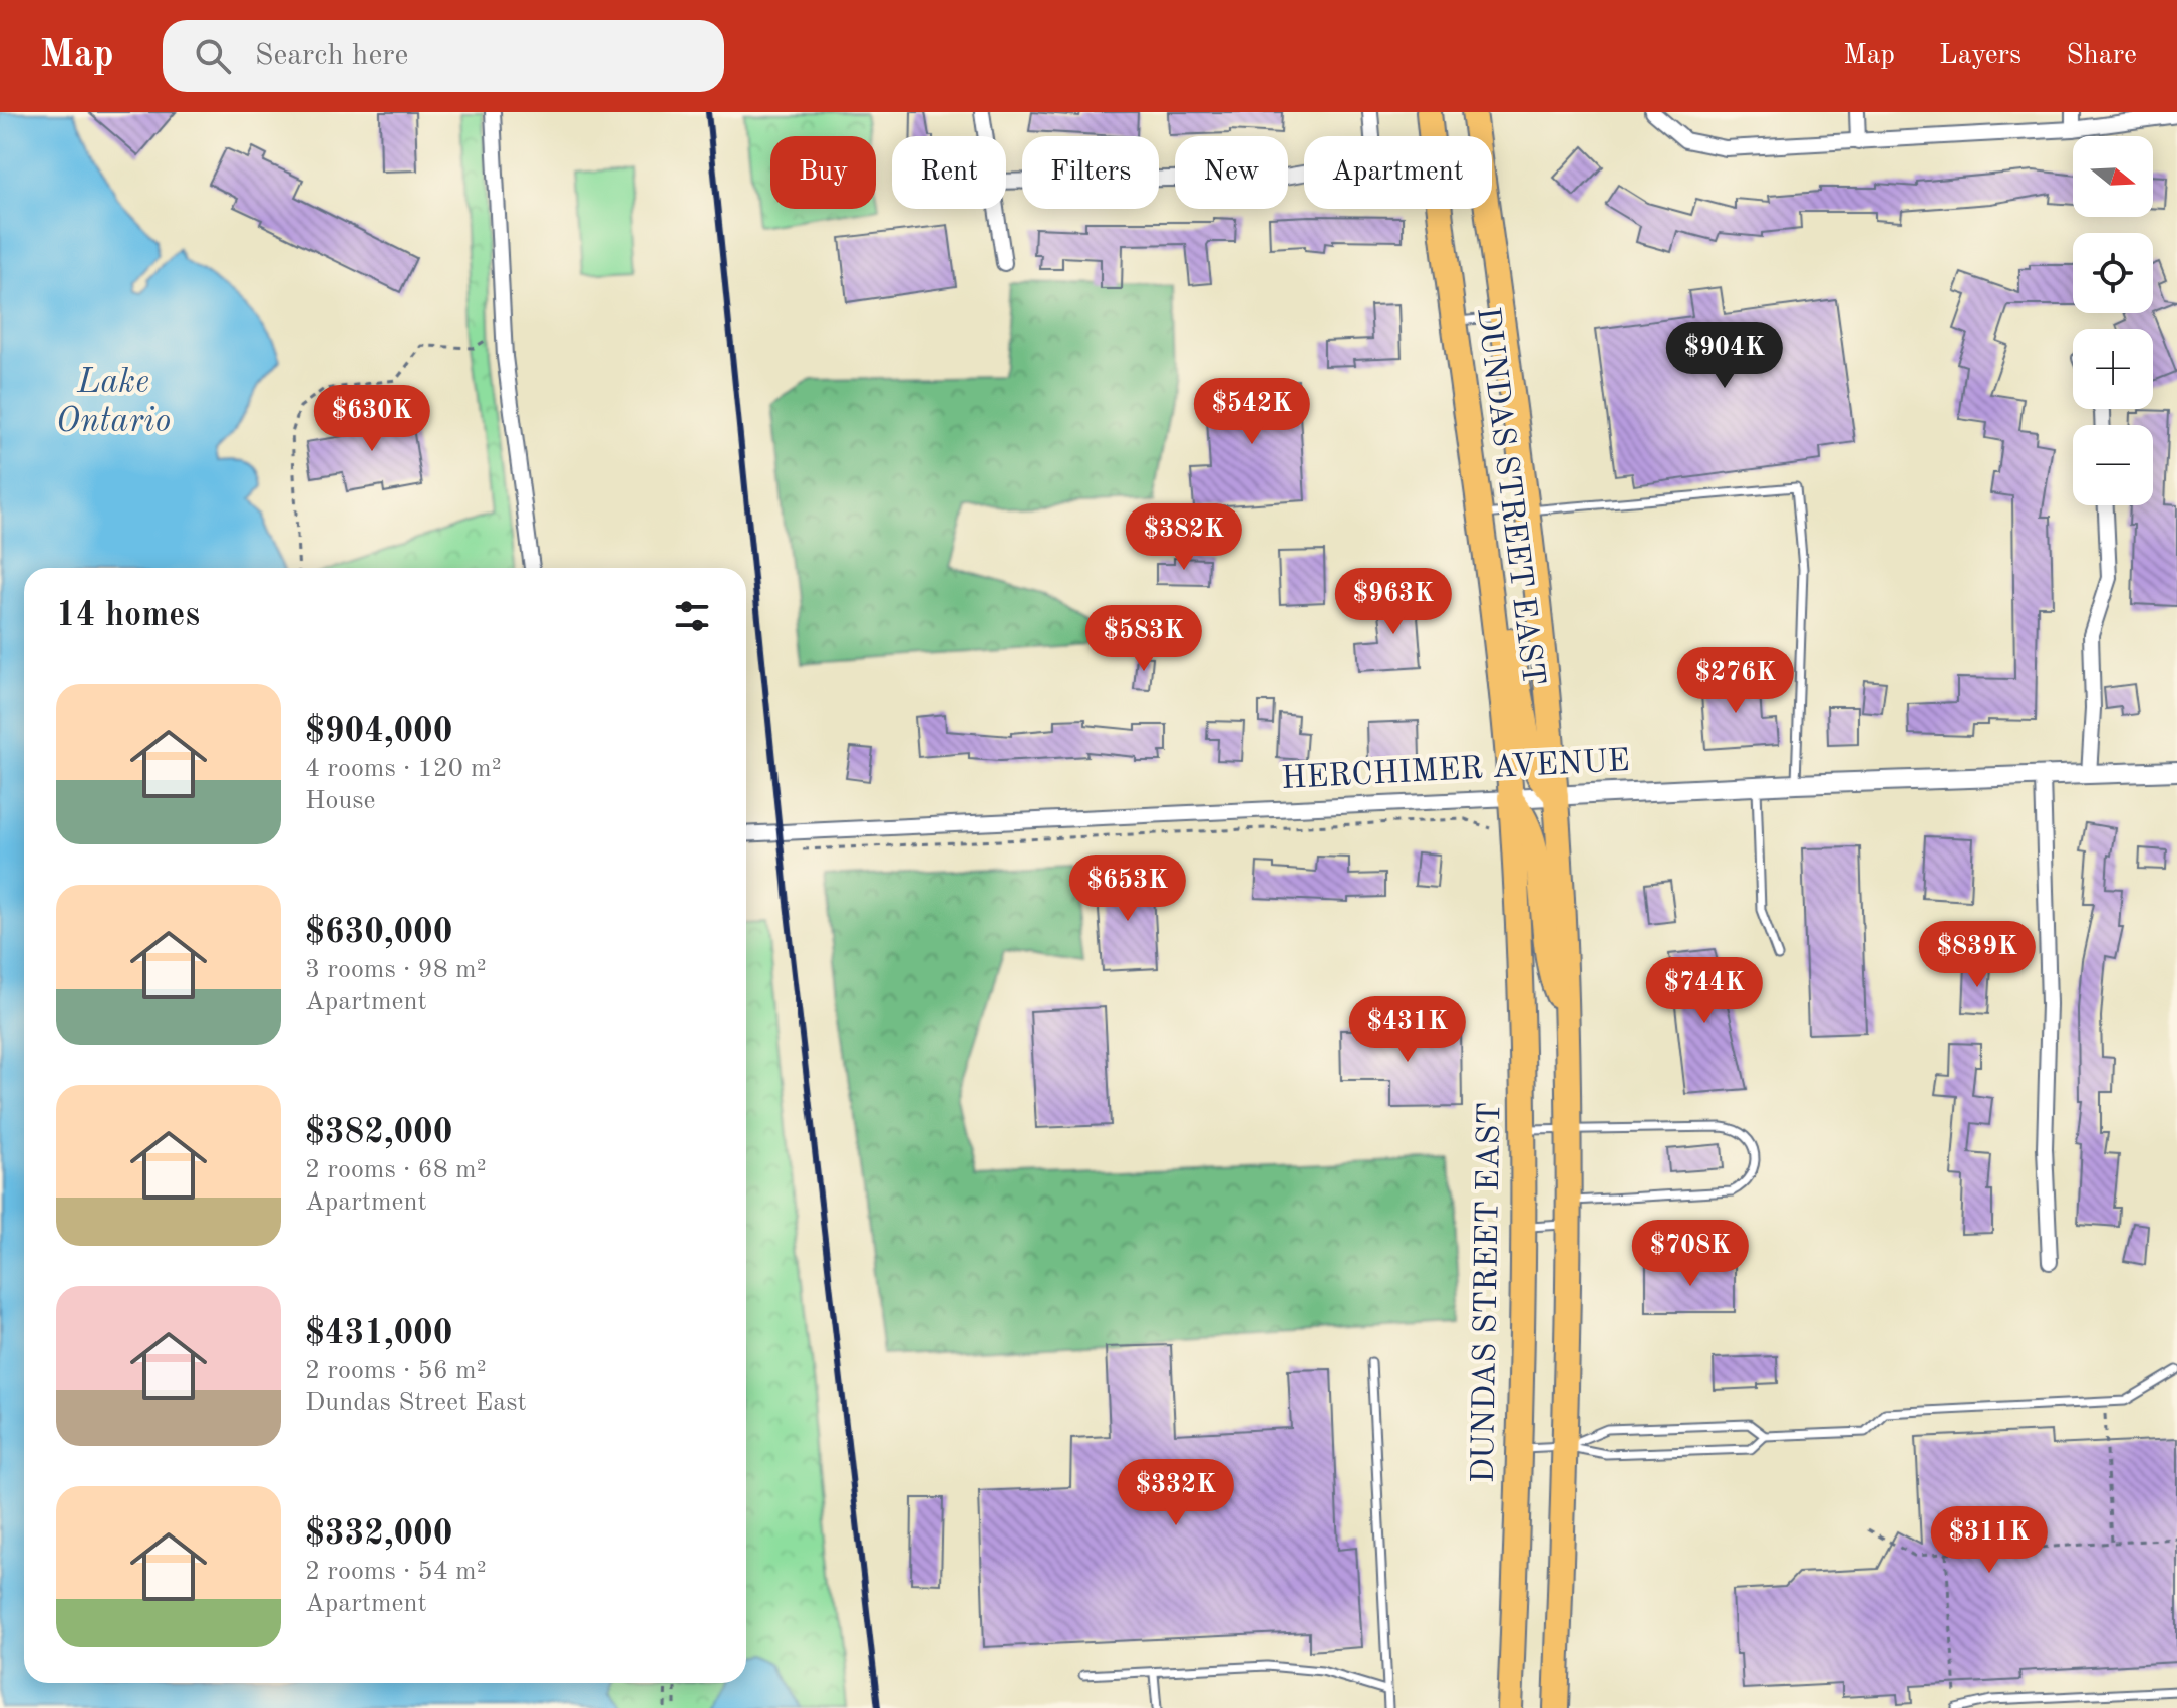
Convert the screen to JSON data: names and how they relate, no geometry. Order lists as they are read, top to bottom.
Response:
{
  "streets": {
    "main road": ["DUNDAS STREET EAST"],
    "street": ["HERCHIMER AVENUE"]
  },
  "crossings": [
    ["DUNDAS STREET EAST", "HERCHIMER AVENUE"]
  ],
  "water": ["Lake Ontario"],
  "north": "right",
  "page": {
    "header": "Map",
    "search": "Search here",
    "nav": ["Map", "Layers", "Share"],
    "map_buttons": ["+", "−"],
    "chip": [
      "Buy",
      "Rent",
      "Filters",
      "New",
      "Apartment"
    ],
    "price": [
      "$904K",
      "$542K",
      "$630K",
      "$382K",
      "$963K",
      "$583K",
      "$276K",
      "$653K",
      "$839K",
      "$744K",
      "$431K",
      "$708K",
      "$332K",
      "$311K"
    ],
    "heading": "14 homes",
    "list": [
      {
        "name": "$904,000",
        "note": "4 rooms · 120 m² · House"
      },
      {
        "name": "$630,000",
        "note": "3 rooms · 98 m² · Apartment"
      },
      {
        "name": "$382,000",
        "note": "2 rooms · 68 m² · Apartment"
      },
      {
        "name": "$431,000",
        "note": "2 rooms · 56 m² · Dundas Street East"
      },
      {
        "name": "$332,000",
        "note": "2 rooms · 54 m² · Apartment"
      }
    ]
  }
}
